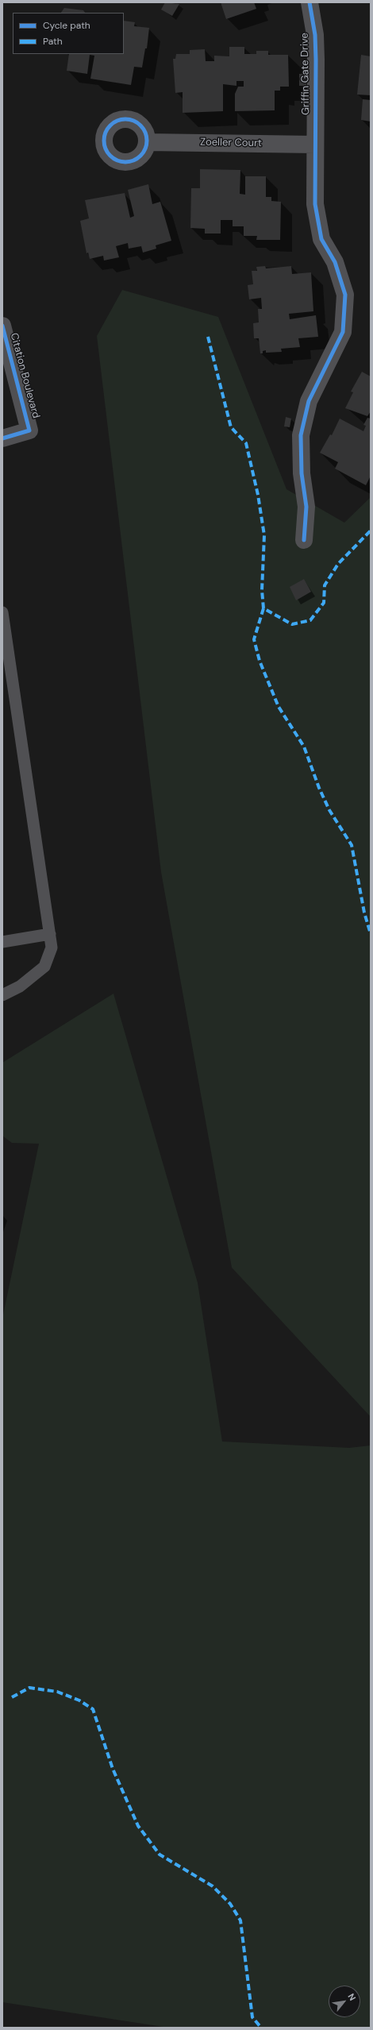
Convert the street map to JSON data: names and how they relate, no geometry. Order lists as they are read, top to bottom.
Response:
{
  "streets": {
    "street": ["Griffin Gate Drive", "Zoeller Court", "Citation Boulevard"]
  },
  "crossings": [
    ["Griffin Gate Drive", "Zoeller Court"]
  ],
  "legend": ["Cycle path", "Path"],
  "north": "top right"
}
